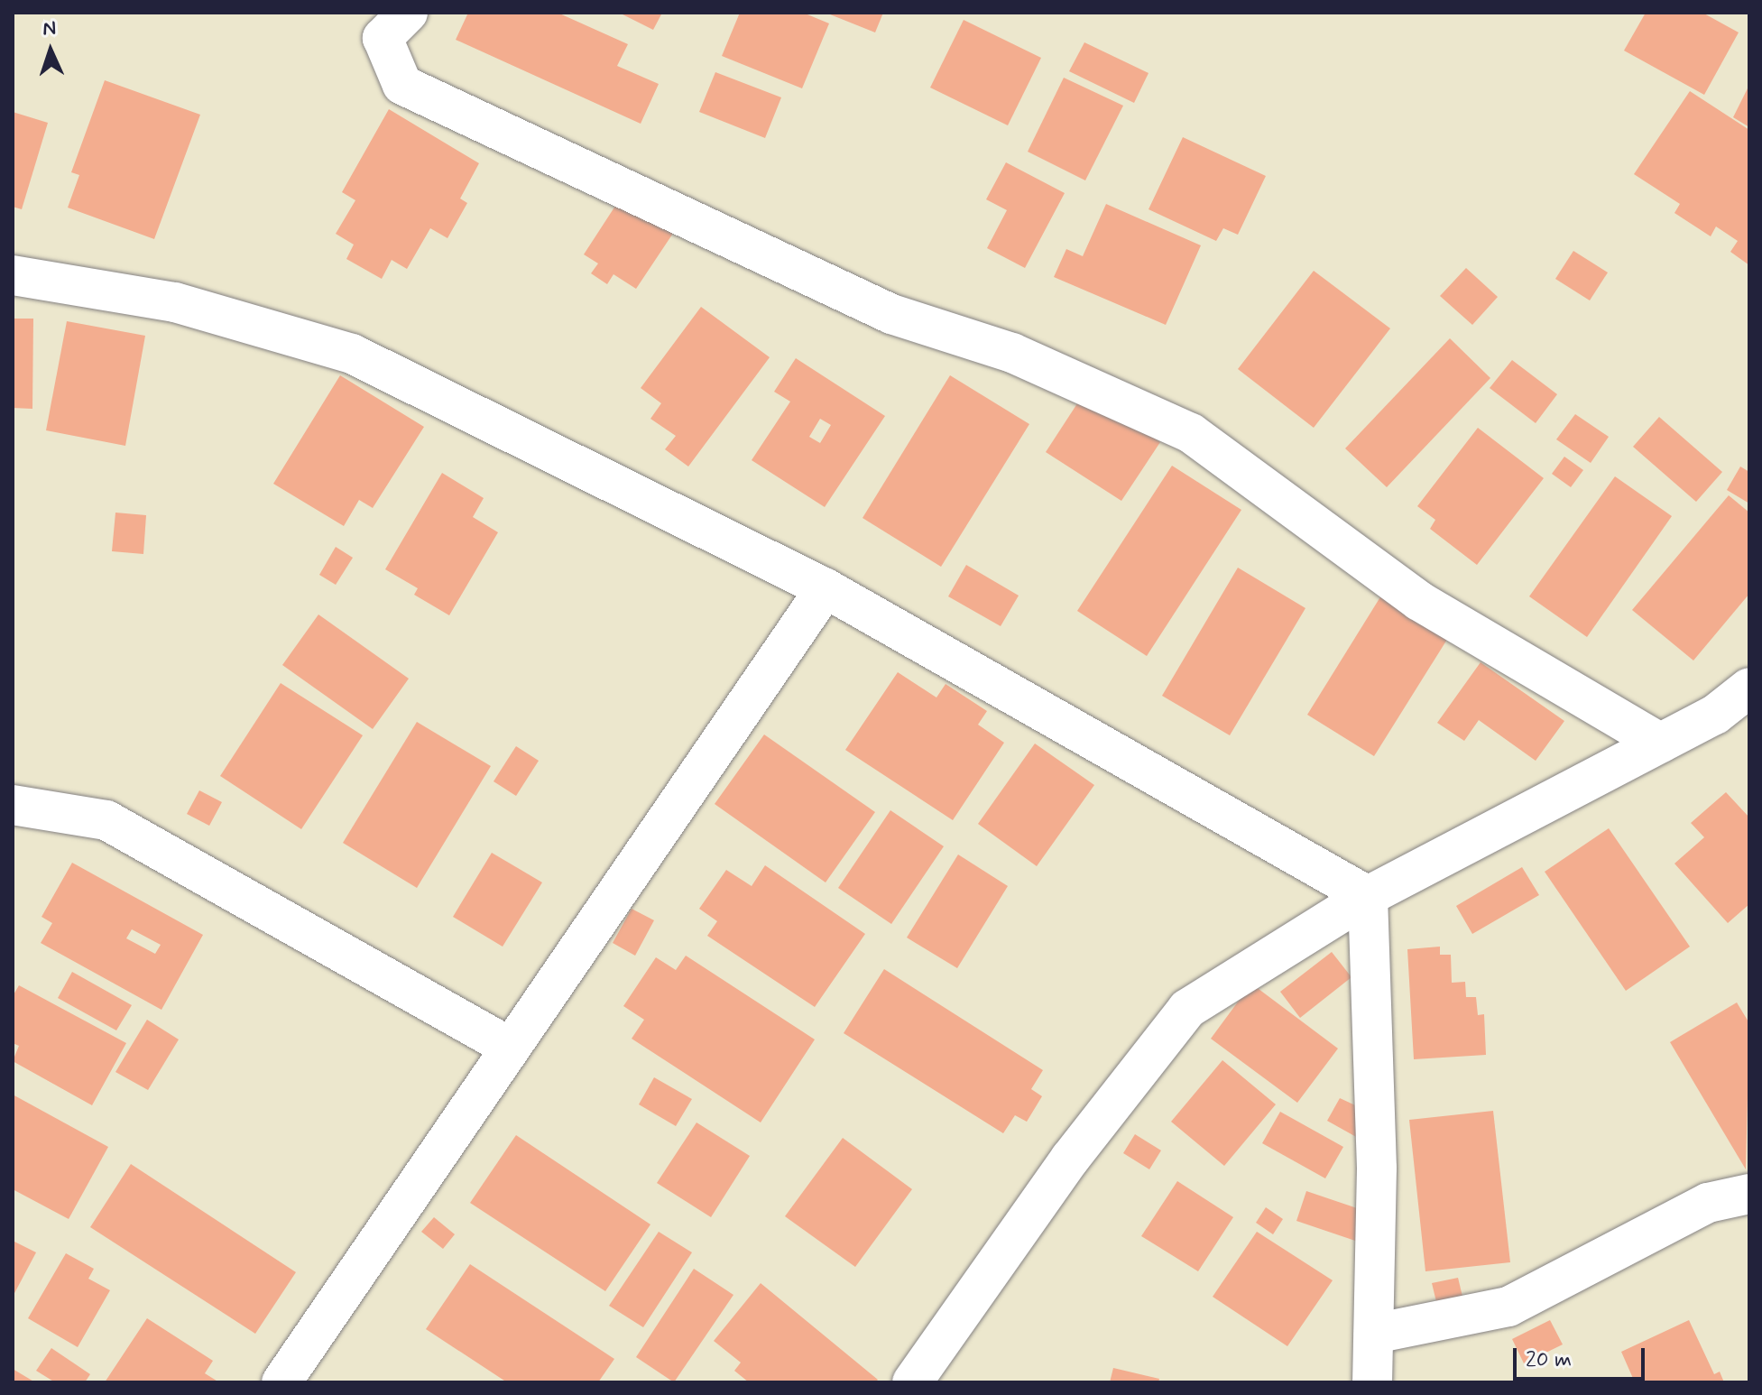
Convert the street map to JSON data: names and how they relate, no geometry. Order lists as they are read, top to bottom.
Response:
{
  "scale_bar": "20 m",
  "north": "top"
}
